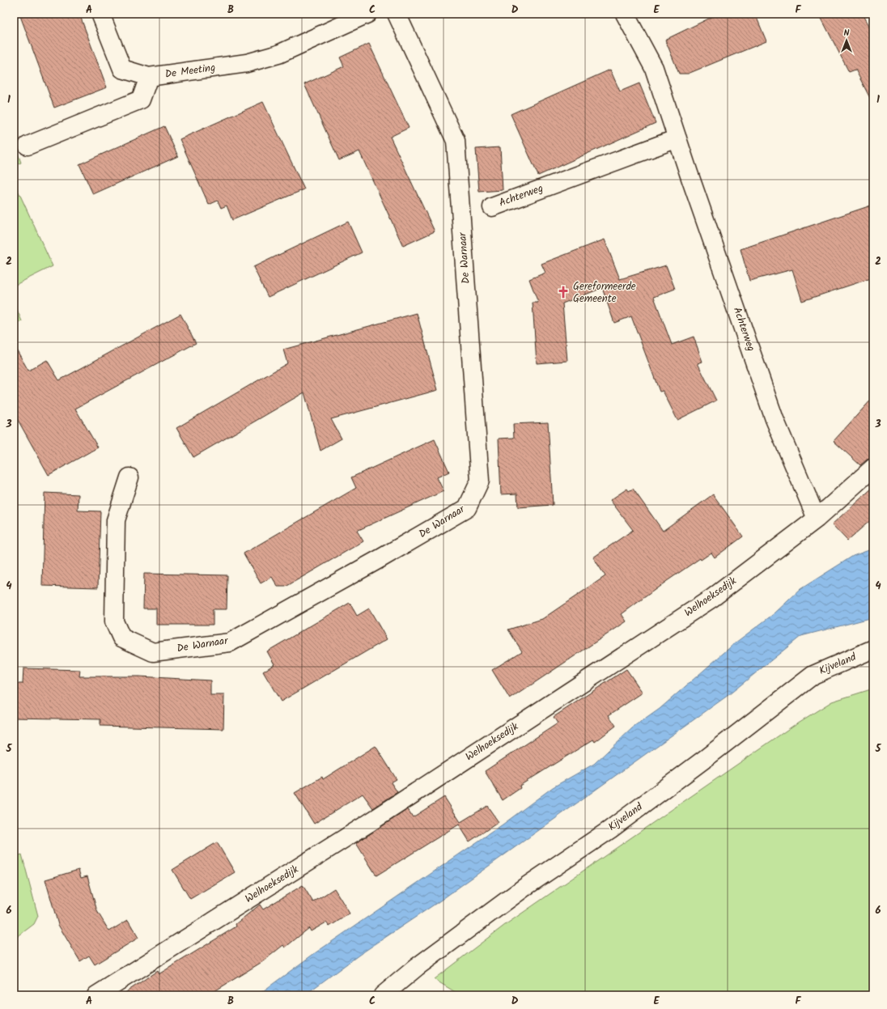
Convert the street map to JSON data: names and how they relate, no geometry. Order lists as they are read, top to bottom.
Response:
{
  "streets": {
    "street": [
      "De Meeting",
      "Achterweg",
      "De Warnaar",
      "Welhoeksedijk",
      "Kijveland"
    ]
  },
  "crossings": [
    ["Achterweg", "Welhoeksedijk"]
  ],
  "places": {
    "church": ["Gereformeerde Gemeente"]
  },
  "north": "top",
  "grid": {
    "columns": [
      "A",
      "B",
      "C",
      "D",
      "E",
      "F"
    ],
    "rows": [
      "1",
      "2",
      "3",
      "4",
      "5",
      "6"
    ]
  }
}
